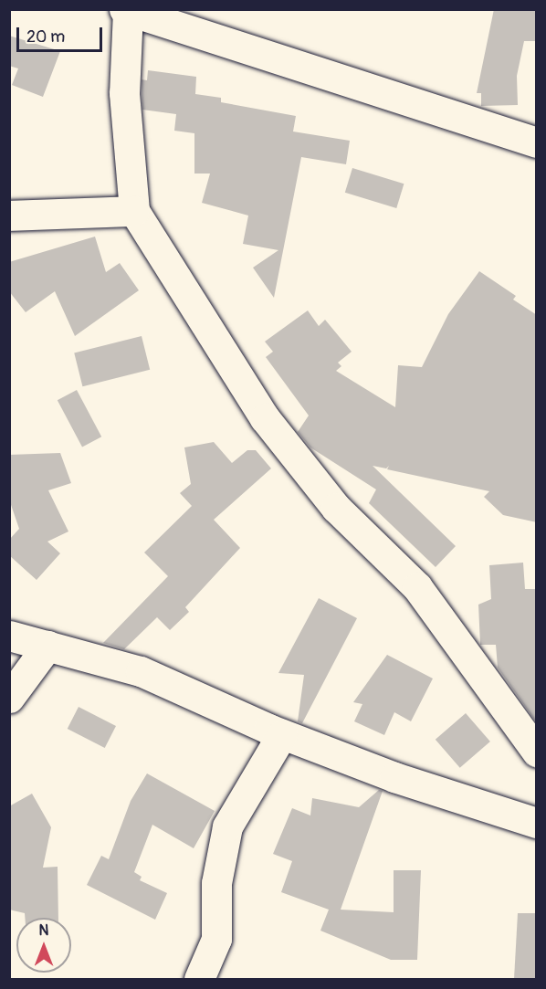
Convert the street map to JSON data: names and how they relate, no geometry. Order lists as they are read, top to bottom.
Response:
{
  "scale_bar": "20 m",
  "north": "top"
}
